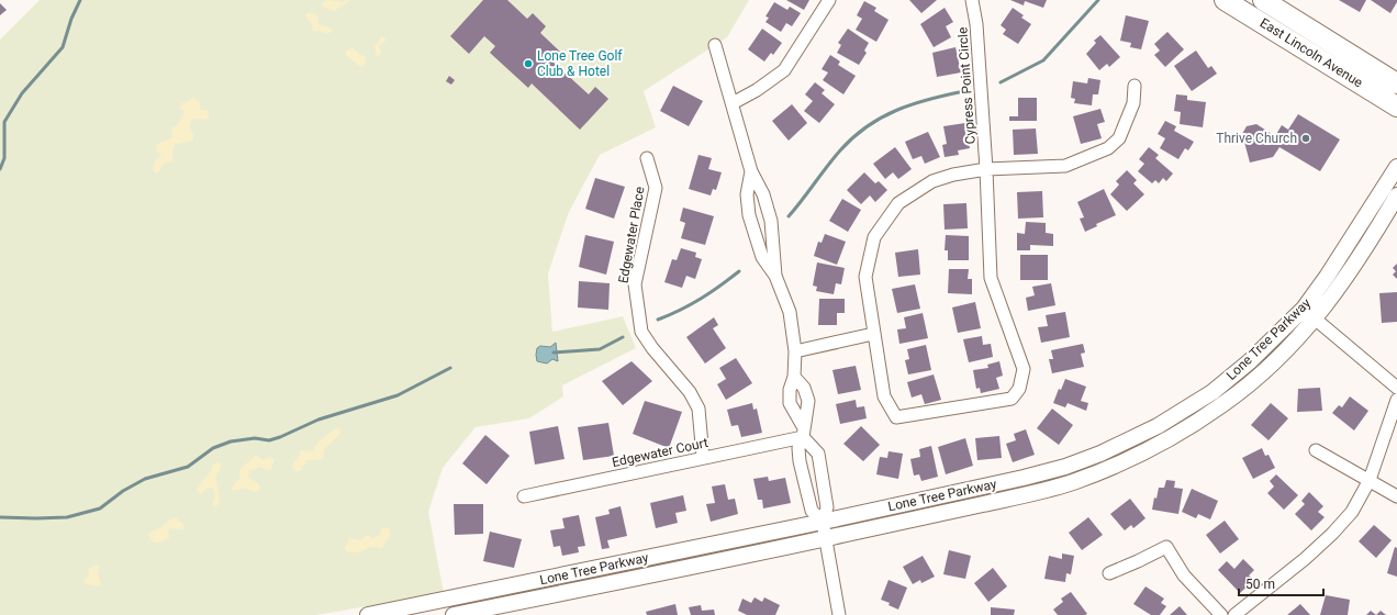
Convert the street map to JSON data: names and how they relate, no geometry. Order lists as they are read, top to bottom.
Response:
{
  "streets": {
    "main road": ["East Lincoln Avenue"],
    "street": [
      "Cypress Point Circle",
      "Edgewater Place",
      "Lone Tree Parkway",
      "Edgewater Court"
    ]
  },
  "crossings": [
    ["Edgewater Place", "Edgewater Court"]
  ],
  "places": ["Lone Tree Golf Club & Hotel", "Thrive Church"],
  "scale_bar": "50 m"
}
